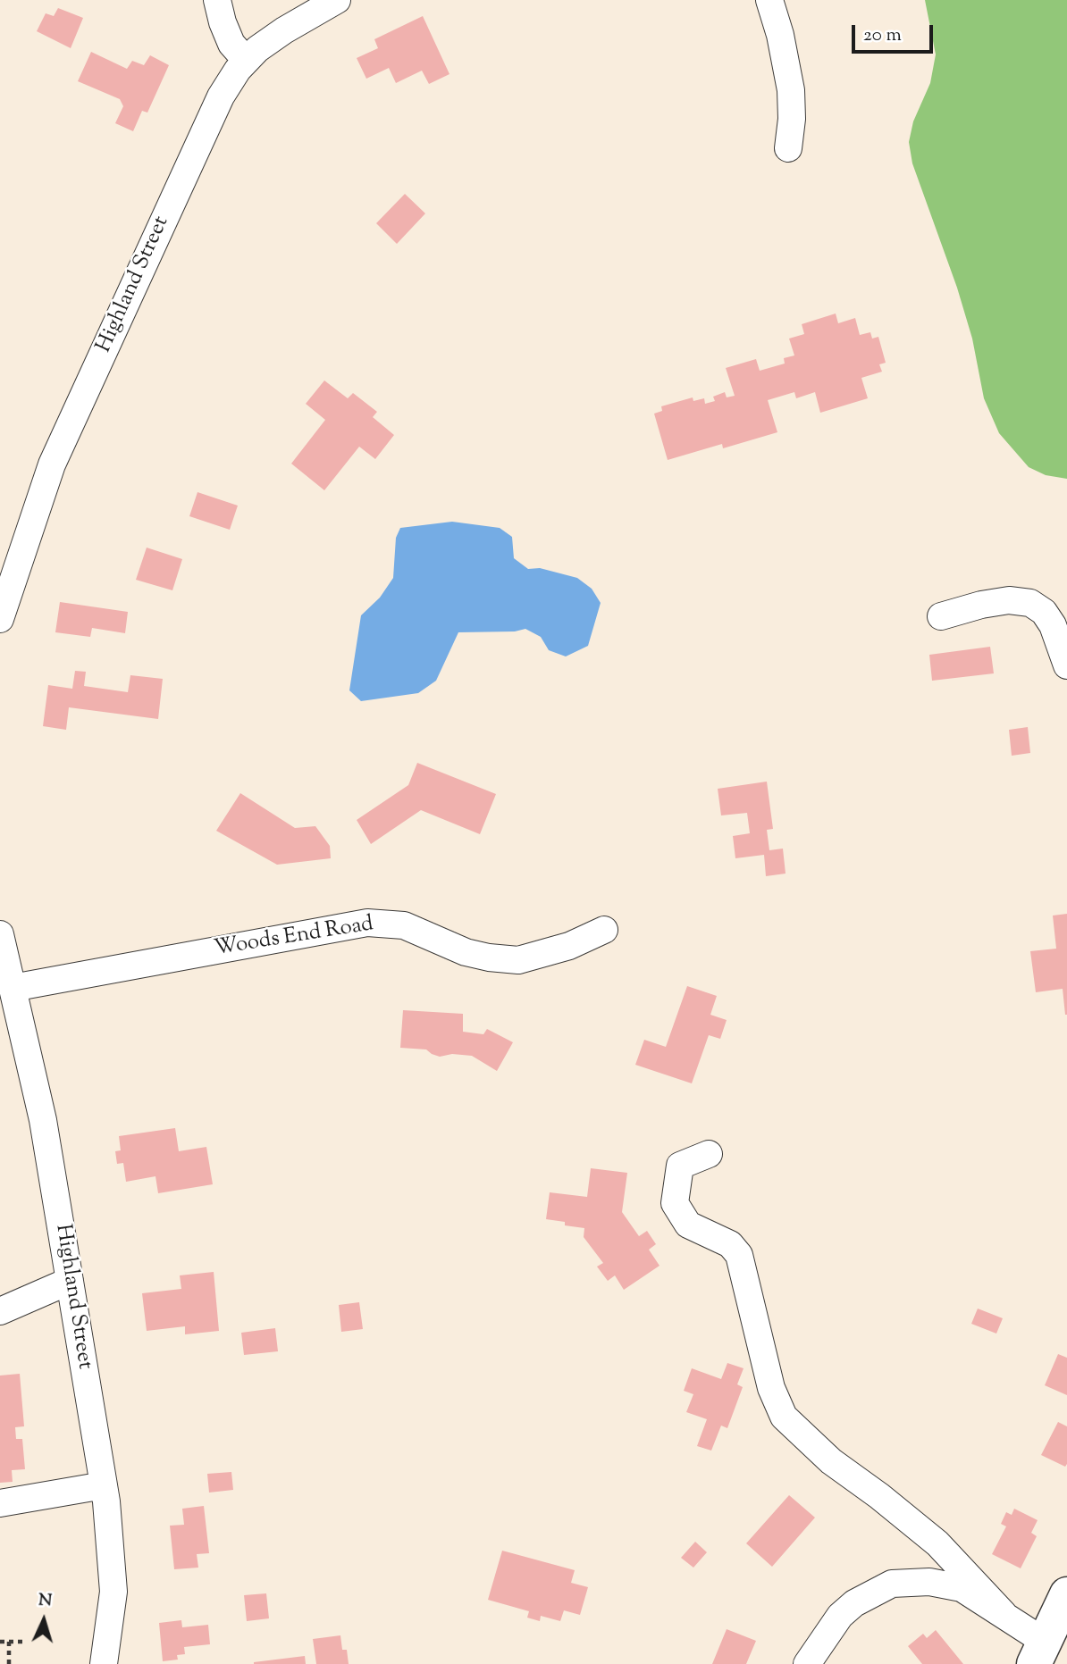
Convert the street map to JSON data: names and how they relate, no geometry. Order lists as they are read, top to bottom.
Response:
{
  "streets": {
    "street": ["Highland Street", "Woods End Road"]
  },
  "crossings": [
    ["Highland Street", "Woods End Road"]
  ],
  "scale_bar": "20 m",
  "north": "top"
}
